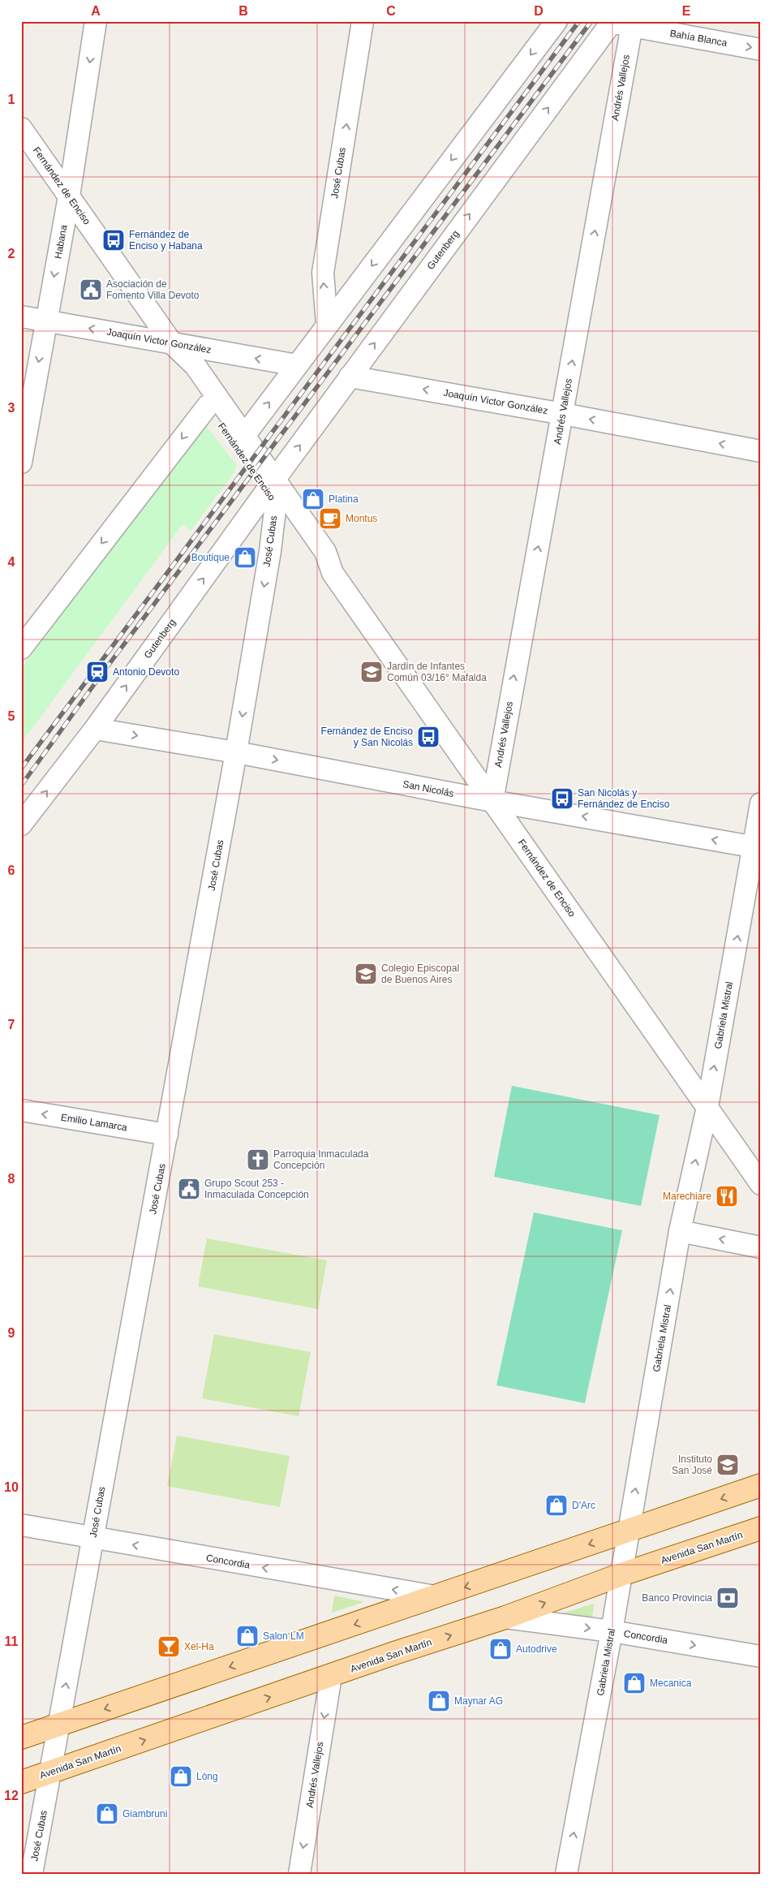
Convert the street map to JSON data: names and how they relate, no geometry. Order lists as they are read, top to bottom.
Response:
{
  "streets": {
    "main road": ["Avenida San Martín"],
    "street": [
      "Bahía Blanca",
      "Andrés Vallejos",
      "José Cubas",
      "Fernández de Enciso",
      "Habana",
      "Gutenberg",
      "Joaquín Victor González",
      "San Nicolás",
      "Gabriela Mistral",
      "Emilio Lamarca",
      "Concordia"
    ]
  },
  "crossings": [
    ["Bahía Blanca", "Andrés Vallejos"],
    ["Bahía Blanca", "Gutenberg"],
    ["Andrés Vallejos", "Fernández de Enciso"],
    ["Andrés Vallejos", "Gutenberg"],
    ["Andrés Vallejos", "Joaquín Victor González"],
    ["Andrés Vallejos", "San Nicolás"],
    ["Andrés Vallejos", "Avenida San Martín"],
    ["José Cubas", "Fernández de Enciso"],
    ["José Cubas", "Gutenberg"],
    ["José Cubas", "San Nicolás"],
    ["José Cubas", "Emilio Lamarca"],
    ["José Cubas", "Avenida San Martín"],
    ["José Cubas", "Concordia"],
    ["Fernández de Enciso", "Habana"],
    ["Fernández de Enciso", "Gutenberg"],
    ["Fernández de Enciso", "Joaquín Victor González"],
    ["Fernández de Enciso", "San Nicolás"],
    ["Fernández de Enciso", "Gabriela Mistral"],
    ["Habana", "Joaquín Victor González"],
    ["Gutenberg", "Joaquín Victor González"],
    ["Gutenberg", "San Nicolás"],
    ["San Nicolás", "Gabriela Mistral"],
    ["Gabriela Mistral", "Avenida San Martín"],
    ["Gabriela Mistral", "Concordia"],
    ["Avenida San Martín", "Concordia"]
  ],
  "one_way": [
    "Bahía Blanca",
    "Habana",
    "Joaquín Victor González",
    "Gabriela Mistral",
    "Emilio Lamarca"
  ],
  "places": {
    "bus stop": ["Fernández de Enciso y Habana", "Fernández de Enciso y San Nicolás", "San Nicolás y Fernández de Enciso"],
    "public building": ["Asociación de Fomento Villa Devoto", "Grupo Scout 253 - Inmaculada Concepción"],
    "shop": [
      "Platina",
      "Boutique",
      "D'Arc",
      "Salon LM",
      "Autodrive",
      "Mecanica",
      "Maynar AG",
      "Lòng",
      "Giambruni"
    ],
    "cafe": ["Montus"],
    "station": ["Antonio Devoto"],
    "school or university": ["Jardín de Infantes Común 03/16° Mafalda", "Colegio Episcopal de Buenos Aires", "Instituto San José"],
    "church": ["Parroquia Inmaculada Concepción"],
    "restaurant": ["Marechiare"],
    "bank": ["Banco Provincia"],
    "bar": ["Xel-Ha"]
  },
  "grid": {
    "columns": [
      "A",
      "B",
      "C",
      "D",
      "E"
    ],
    "rows": [
      "1",
      "2",
      "3",
      "4",
      "5",
      "6",
      "7",
      "8",
      "9",
      "10",
      "11",
      "12"
    ]
  }
}
